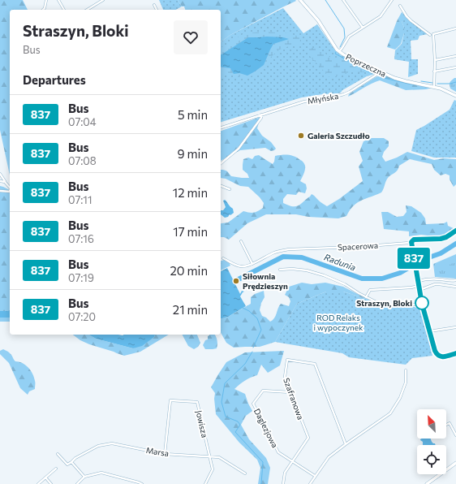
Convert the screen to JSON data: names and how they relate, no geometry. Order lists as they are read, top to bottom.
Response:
{
  "streets": {
    "street": [
      "Poprzeczna",
      "Młyńska",
      "Spacerowa",
      "Szafranowa",
      "Jowisza",
      "Daglezjowa",
      "Marsa"
    ]
  },
  "crossings": [
    ["Poprzeczna", "Młyńska"],
    ["Szafranowa", "Daglezjowa"],
    ["Jowisza", "Marsa"]
  ],
  "water": ["Radunia"],
  "parks": ["ROD Relaks i wypoczynek"],
  "places": ["Galeria Szczudło", "Siłownia Prędzieszyn", "Straszyn, Bloki"],
  "lines": ["bus line 837"],
  "north": "top left",
  "page": {
    "on_map": "837",
    "heading": [
      ["Straszyn, Bloki", "Bus"],
      "Departures"
    ],
    "list": [
      {
        "mark": "837",
        "name": "Bus",
        "note": "07:04",
        "value": "5 min"
      },
      {
        "mark": "837",
        "name": "Bus",
        "note": "07:08",
        "value": "9 min"
      },
      {
        "mark": "837",
        "name": "Bus",
        "note": "07:11",
        "value": "12 min"
      },
      {
        "mark": "837",
        "name": "Bus",
        "note": "07:16",
        "value": "17 min"
      },
      {
        "mark": "837",
        "name": "Bus",
        "note": "07:19",
        "value": "20 min"
      },
      {
        "mark": "837",
        "name": "Bus",
        "note": "07:20",
        "value": "21 min"
      }
    ]
  }
}
